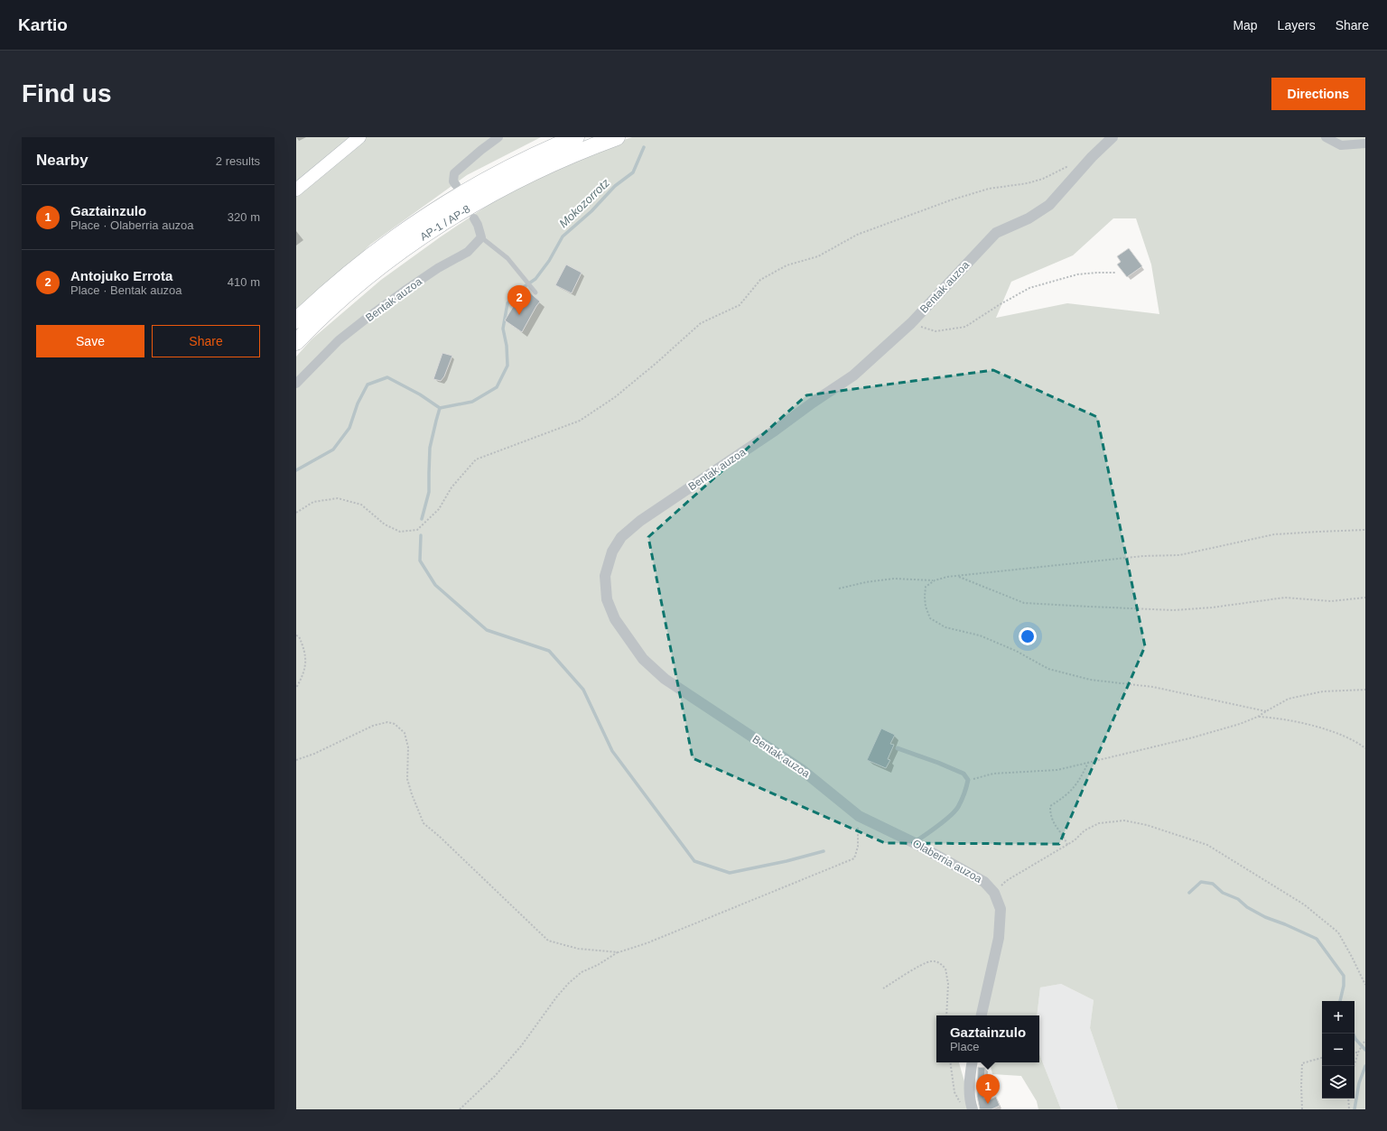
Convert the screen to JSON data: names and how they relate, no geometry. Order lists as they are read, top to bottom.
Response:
{
  "streets": {
    "highway": ["AP-1 / AP-8"],
    "street": ["Bentak auzoa", "Olaberria auzoa"]
  },
  "crossings": [
    ["Bentak auzoa", "Olaberria auzoa"]
  ],
  "water": ["Mokozorrotz"],
  "page": {
    "header": "Kartio",
    "nav": ["Map", "Layers", "Share"],
    "buttons": [
      "Directions",
      ["Save", "Share"]
    ],
    "title": "Find us",
    "heading": ["Nearby", "2 results"],
    "list": [
      {
        "mark": "1",
        "name": "Gaztainzulo",
        "note": "Place · Olaberria auzoa",
        "value": "320 m"
      },
      {
        "mark": "2",
        "name": "Antojuko Errota",
        "note": "Place · Bentak auzoa",
        "value": "410 m"
      }
    ],
    "pins": ["2", "1"],
    "map_buttons": ["+", "−"],
    "popup": ["Gaztainzulo", "Place"]
  }
}
